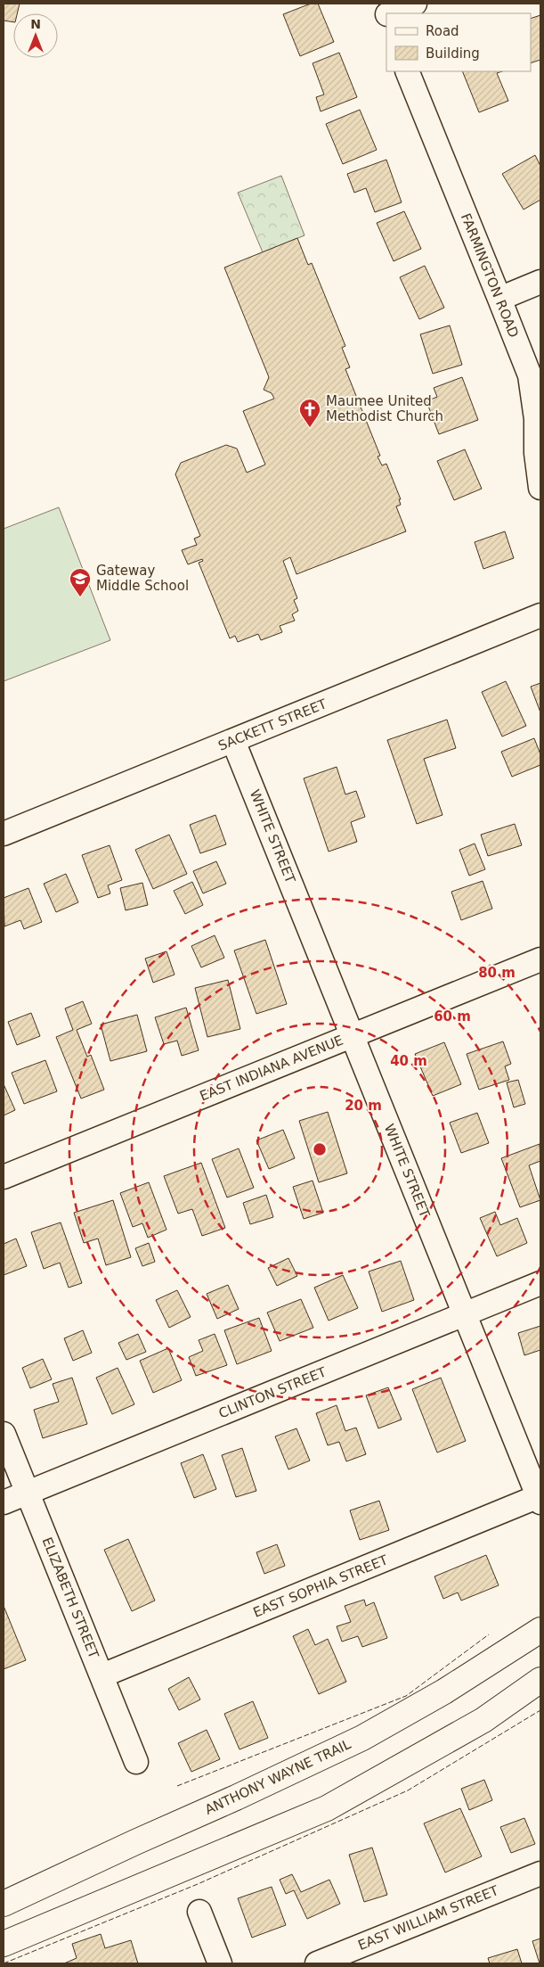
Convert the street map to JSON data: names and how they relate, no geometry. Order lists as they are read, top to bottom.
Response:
{
  "streets": {
    "highway": ["ANTHONY WAYNE TRAIL"],
    "street": [
      "FARMINGTON ROAD",
      "SACKETT STREET",
      "WHITE STREET",
      "EAST INDIANA AVENUE",
      "CLINTON STREET",
      "EAST SOPHIA STREET",
      "ELIZABETH STREET",
      "EAST WILLIAM STREET"
    ]
  },
  "crossings": [
    ["SACKETT STREET", "WHITE STREET"],
    ["WHITE STREET", "EAST INDIANA AVENUE"],
    ["WHITE STREET", "CLINTON STREET"],
    ["WHITE STREET", "EAST SOPHIA STREET"],
    ["CLINTON STREET", "ELIZABETH STREET"],
    ["EAST SOPHIA STREET", "ELIZABETH STREET"]
  ],
  "places": {
    "church": ["Maumee United Methodist Church"],
    "school or university": ["Gateway Middle School"]
  },
  "legend": ["Road", "Building"],
  "north": "top",
  "rings": [
    "80 m",
    "60 m",
    "40 m",
    "20 m"
  ]
}
